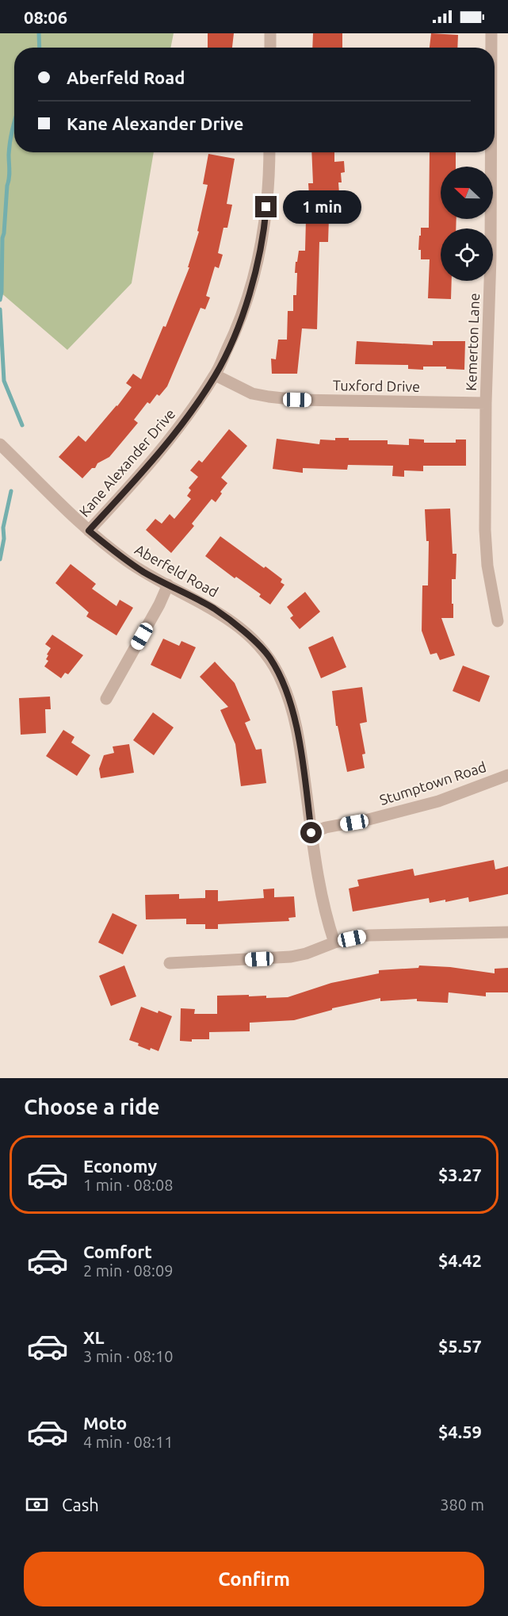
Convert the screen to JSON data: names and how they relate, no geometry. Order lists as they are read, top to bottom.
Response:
{
  "streets": {
    "street": [
      "Kemerton Lane",
      "Tuxford Drive",
      "Kane Alexander Drive",
      "Aberfeld Road",
      "Stumptown Road"
    ]
  },
  "crossings": [
    ["Kemerton Lane", "Tuxford Drive"],
    ["Tuxford Drive", "Kane Alexander Drive"],
    ["Kane Alexander Drive", "Aberfeld Road"],
    ["Aberfeld Road", "Stumptown Road"]
  ],
  "north": "left",
  "page": {
    "status": "08:06",
    "banner": ["Aberfeld Road", "Kane Alexander Drive"],
    "bubble": "1 min",
    "heading": "Choose a ride",
    "list": [
      {
        "name": "Economy",
        "note": "1 min · 08:08",
        "value": "$3.27"
      },
      {
        "name": "Comfort",
        "note": "2 min · 08:09",
        "value": "$4.42"
      },
      {
        "name": "XL",
        "note": "3 min · 08:10",
        "value": "$5.57"
      },
      {
        "name": "Moto",
        "note": "4 min · 08:11",
        "value": "$4.59"
      }
    ],
    "pay": ["Cash", "380 m"],
    "buttons": "Confirm"
  }
}
